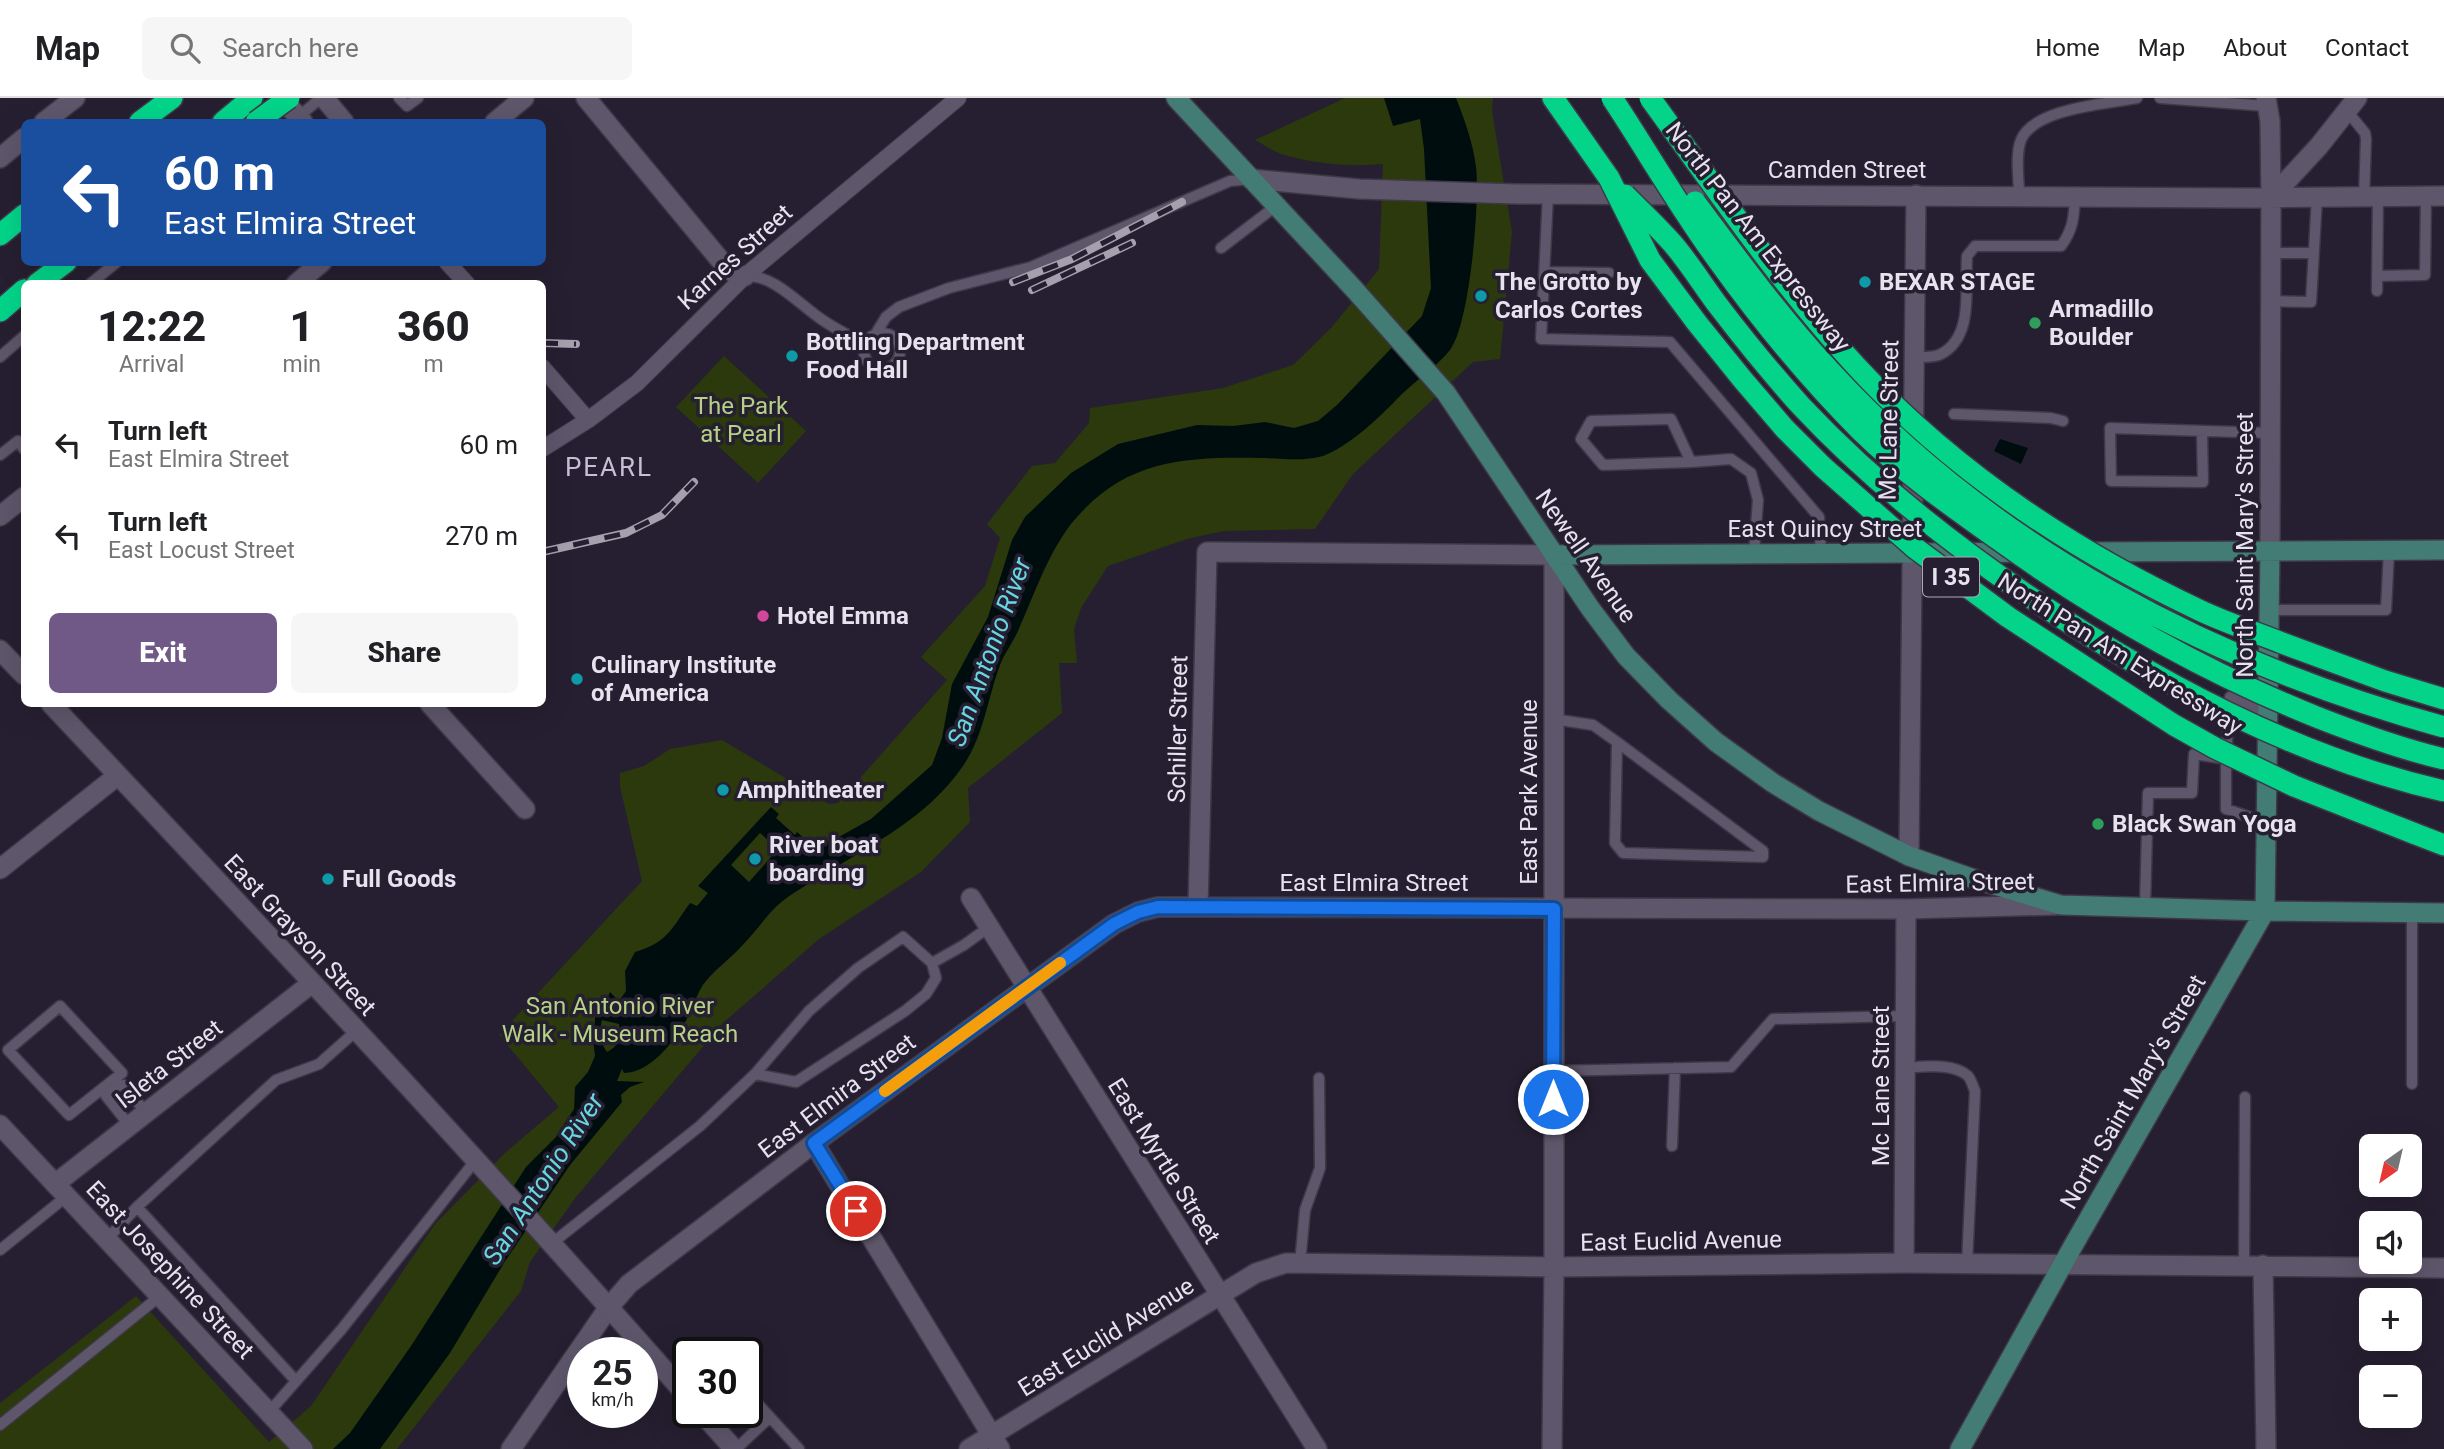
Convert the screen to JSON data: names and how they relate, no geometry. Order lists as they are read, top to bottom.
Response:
{
  "streets": {
    "highway": ["North Pan Am Expressway", "I 35"],
    "main road": [
      "East Quincy Street",
      "North Saint Mary's Street",
      "Newell Avenue",
      "East Elmira Street"
    ],
    "street": [
      "Camden Street",
      "Karnes Street",
      "Mc Lane Street",
      "Schiller Street",
      "East Park Avenue",
      "East Grayson Street",
      "Isleta Street",
      "East Myrtle Street",
      "East Euclid Avenue",
      "East Josephine Street"
    ]
  },
  "crossings": [
    ["Camden Street", "Mc Lane Street"],
    ["Camden Street", "North Saint Mary's Street"],
    ["Camden Street", "Newell Avenue"],
    ["Mc Lane Street", "East Quincy Street"],
    ["Mc Lane Street", "Newell Avenue"],
    ["Mc Lane Street", "East Elmira Street"],
    ["Mc Lane Street", "East Euclid Avenue"],
    ["East Quincy Street", "North Saint Mary's Street"],
    ["East Quincy Street", "Newell Avenue"],
    ["East Quincy Street", "Schiller Street"],
    ["East Quincy Street", "East Park Avenue"],
    ["North Saint Mary's Street", "East Elmira Street"],
    ["North Saint Mary's Street", "East Euclid Avenue"],
    ["Newell Avenue", "East Park Avenue"],
    ["Newell Avenue", "East Elmira Street"],
    ["Schiller Street", "East Elmira Street"],
    ["East Park Avenue", "East Elmira Street"],
    ["East Park Avenue", "East Euclid Avenue"],
    ["East Elmira Street", "East Grayson Street"],
    ["East Elmira Street", "East Myrtle Street"],
    ["East Grayson Street", "Isleta Street"],
    ["Isleta Street", "East Josephine Street"],
    ["East Myrtle Street", "East Euclid Avenue"]
  ],
  "districts": ["PEARL"],
  "water": ["San Antonio River"],
  "parks": ["The Park at Pearl", "San Antonio River Walk - Museum Reach"],
  "places": [
    "BEXAR STAGE",
    "The Grotto by Carlos Cortes",
    "Armadillo Boulder",
    "Bottling Department Food Hall",
    "Hotel Emma",
    "Culinary Institute of America",
    "Amphitheater",
    "Black Swan Yoga",
    "River boat boarding",
    "Full Goods"
  ],
  "north": "bottom left",
  "page": {
    "header": "Map",
    "search": "Search here",
    "nav": [
      "Home",
      "Map",
      "About",
      "Contact"
    ],
    "turn": ["60 m", "East Elmira Street"],
    "eta": [
      "12:22",
      "Arrival",
      "1",
      "min",
      "360",
      "m"
    ],
    "list": [
      {
        "name": "Turn left",
        "note": "East Elmira Street",
        "value": "60 m"
      },
      {
        "name": "Turn left",
        "note": "East Locust Street",
        "value": "270 m"
      }
    ],
    "buttons": ["Exit", "Share"],
    "map_buttons": ["+", "−"],
    "speed": "25 km/h",
    "limit": "30"
  }
}
